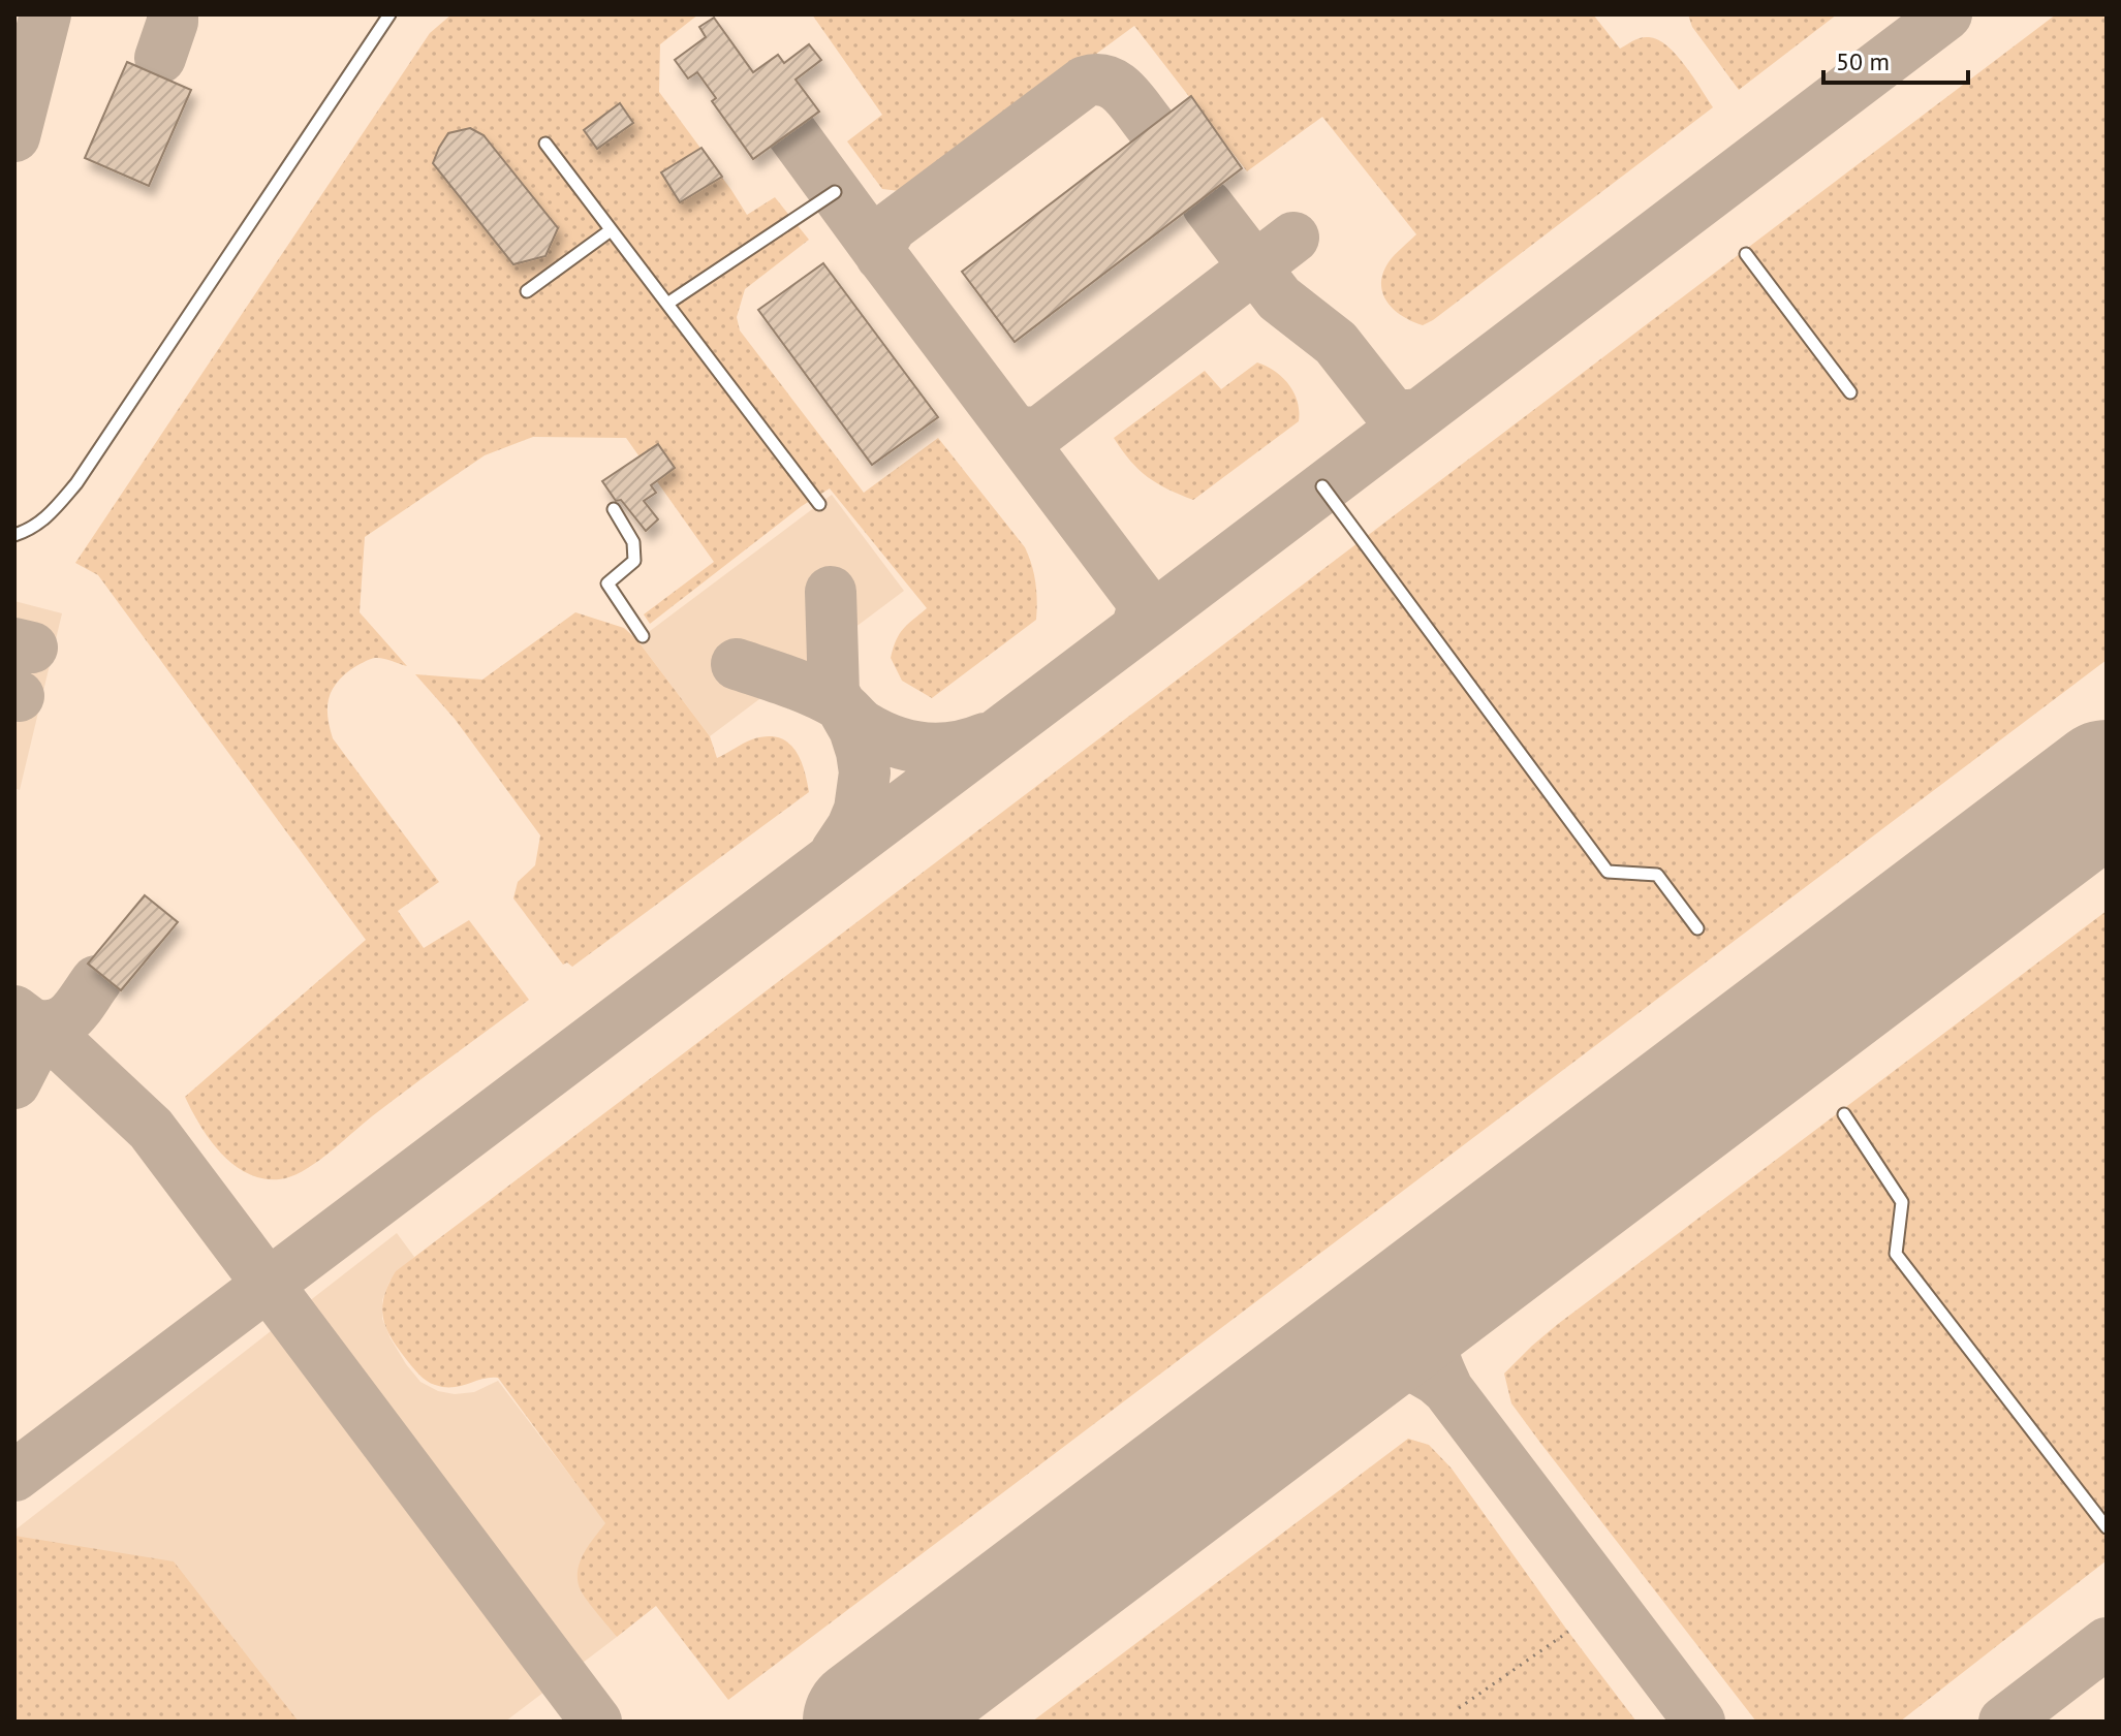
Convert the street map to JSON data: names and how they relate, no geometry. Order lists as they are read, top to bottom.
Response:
{
  "scale_bar": "50 m"
}
